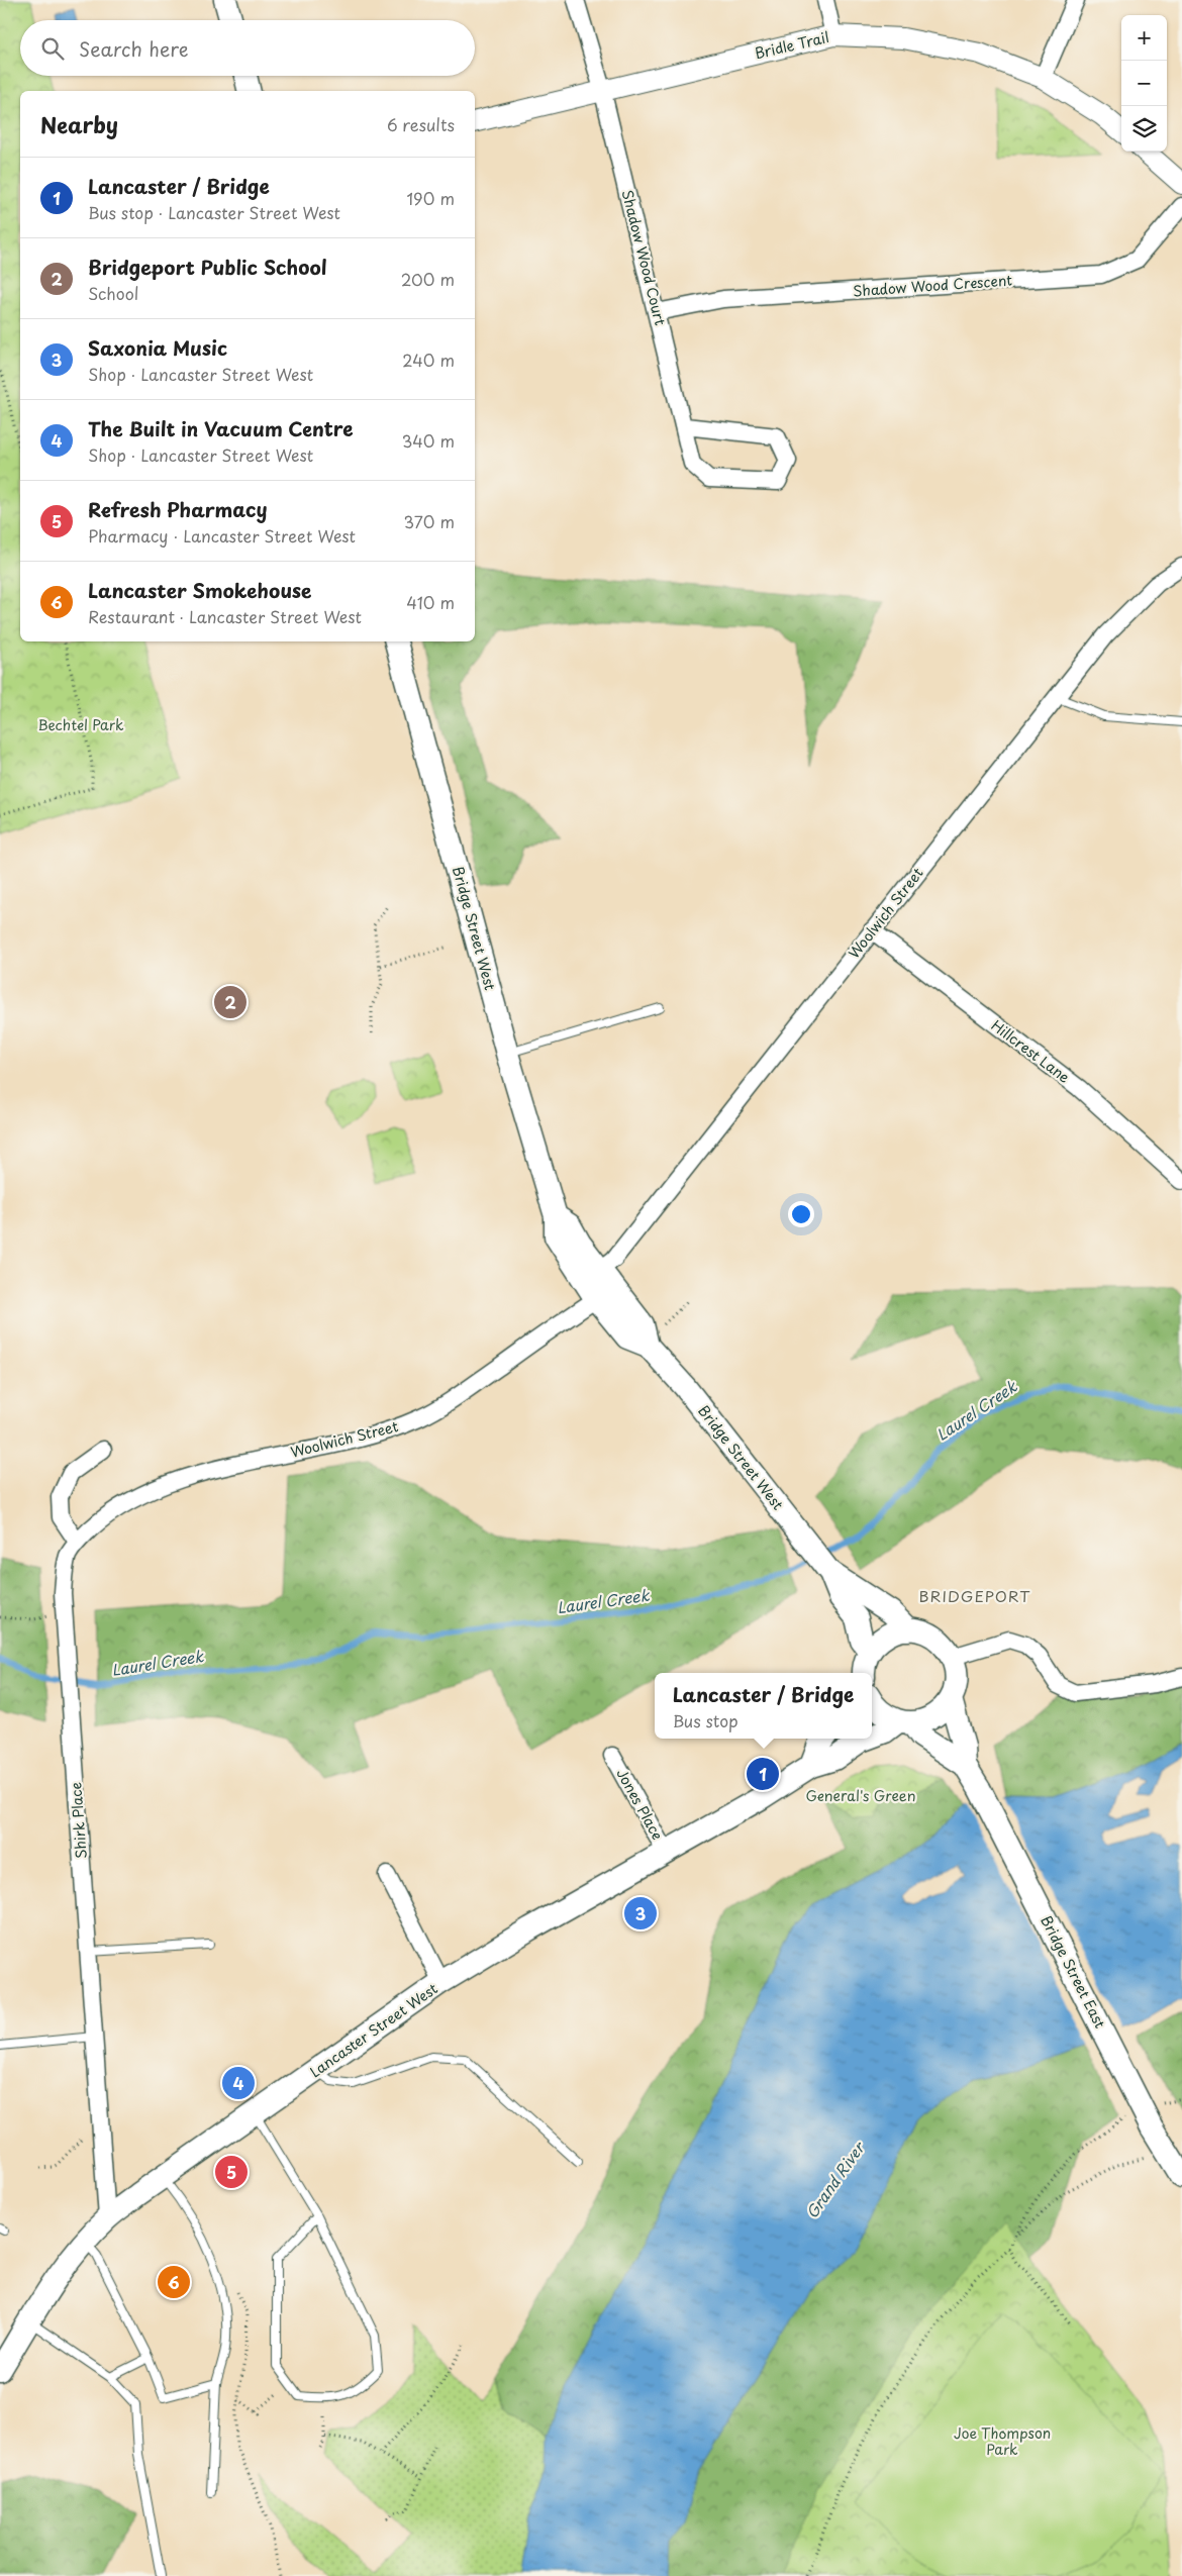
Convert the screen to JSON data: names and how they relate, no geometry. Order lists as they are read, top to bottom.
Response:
{
  "streets": {
    "main road": ["Bridge Street West", "Bridge Street East", "Lancaster Street West"],
    "street": [
      "Bridle Trail",
      "Shadow Wood Court",
      "Shadow Wood Crescent",
      "Woolwich Street",
      "Hillcrest Lane",
      "Jones Place",
      "Shirk Place"
    ]
  },
  "crossings": [
    ["Bridle Trail", "Shadow Wood Court"],
    ["Shadow Wood Court", "Shadow Wood Crescent"],
    ["Woolwich Street", "Bridge Street West"],
    ["Woolwich Street", "Hillcrest Lane"],
    ["Woolwich Street", "Shirk Place"],
    ["Jones Place", "Lancaster Street West"],
    ["Shirk Place", "Lancaster Street West"],
    ["Bridge Street East", "Lancaster Street West"]
  ],
  "districts": ["BRIDGEPORT"],
  "water": ["Laurel Creek", "Grand River"],
  "parks": ["Bechtel Park", "General's Green", "Joe Thompson Park"],
  "page": {
    "map_buttons": ["+", "−"],
    "search": "Search here",
    "heading": ["Nearby", "6 results"],
    "list": [
      {
        "mark": "1",
        "name": "Lancaster / Bridge",
        "note": "Bus stop · Lancaster Street West",
        "value": "190 m"
      },
      {
        "mark": "2",
        "name": "Bridgeport Public School",
        "note": "School",
        "value": "200 m"
      },
      {
        "mark": "3",
        "name": "Saxonia Music",
        "note": "Shop · Lancaster Street West",
        "value": "240 m"
      },
      {
        "mark": "4",
        "name": "The Built in Vacuum Centre",
        "note": "Shop · Lancaster Street West",
        "value": "340 m"
      },
      {
        "mark": "5",
        "name": "Refresh Pharmacy",
        "note": "Pharmacy · Lancaster Street West",
        "value": "370 m"
      },
      {
        "mark": "6",
        "name": "Lancaster Smokehouse",
        "note": "Restaurant · Lancaster Street West",
        "value": "410 m"
      }
    ],
    "pins": [
      "2",
      "1",
      "3",
      "4",
      "5",
      "6"
    ],
    "popup": ["Lancaster / Bridge", "Bus stop"]
  }
}
